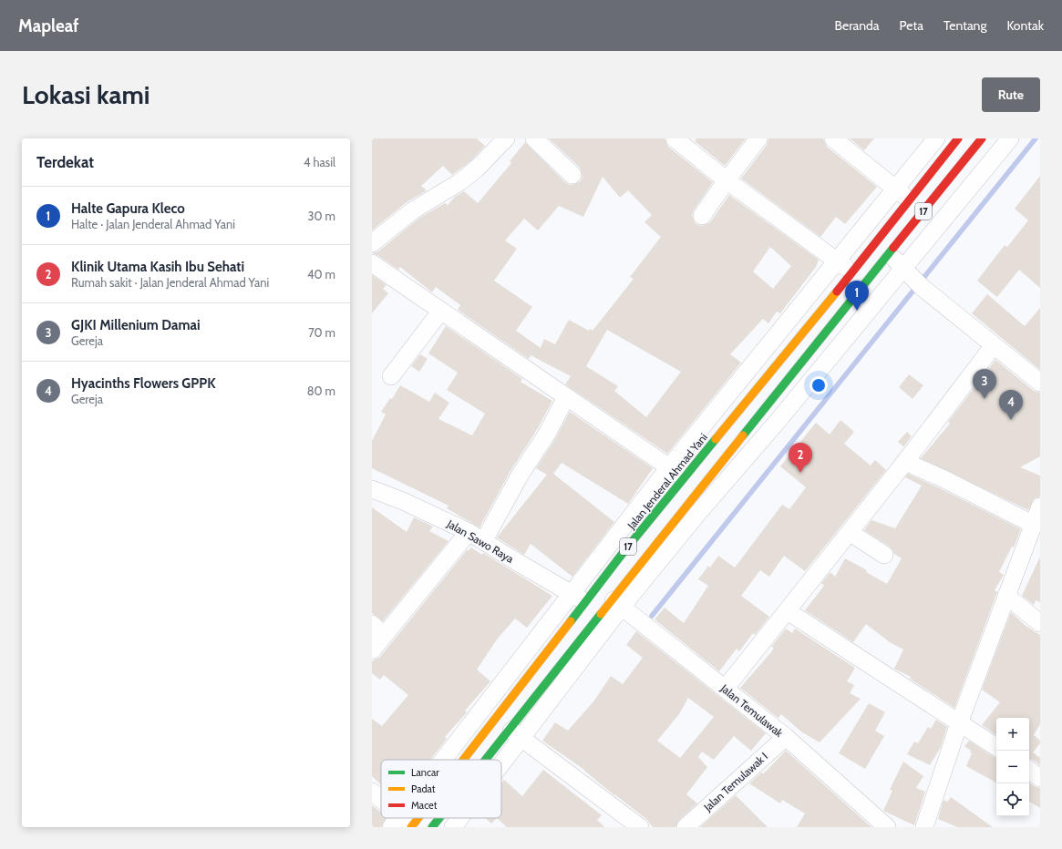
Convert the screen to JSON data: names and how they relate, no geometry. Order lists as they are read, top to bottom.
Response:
{
  "streets": {
    "highway": ["17", "Jalan Jenderal Ahmad Yani"],
    "street": ["Jalan Sawo Raya", "Jalan Temulawak", "Jalan Temulawak I"]
  },
  "crossings": [
    ["17", "Jalan Jenderal Ahmad Yani"],
    ["Jalan Jenderal Ahmad Yani", "Jalan Sawo Raya"],
    ["Jalan Temulawak", "Jalan Temulawak I"]
  ],
  "legend": ["Lancar", "Padat", "Macet"],
  "page": {
    "header": "Mapleaf",
    "nav": [
      "Beranda",
      "Peta",
      "Tentang",
      "Kontak"
    ],
    "buttons": "Rute",
    "title": "Lokasi kami",
    "heading": ["Terdekat", "4 hasil"],
    "list": [
      {
        "mark": "1",
        "name": "Halte Gapura Kleco",
        "note": "Halte · Jalan Jenderal Ahmad Yani",
        "value": "30 m"
      },
      {
        "mark": "2",
        "name": "Klinik Utama Kasih Ibu Sehati",
        "note": "Rumah sakit · Jalan Jenderal Ahmad Yani",
        "value": "40 m"
      },
      {
        "mark": "3",
        "name": "GJKI Millenium Damai",
        "note": "Gereja",
        "value": "70 m"
      },
      {
        "mark": "4",
        "name": "Hyacinths Flowers GPPK",
        "note": "Gereja",
        "value": "80 m"
      }
    ],
    "pins": [
      "1",
      "3",
      "4",
      "2"
    ],
    "map_buttons": ["+", "−"]
  }
}
